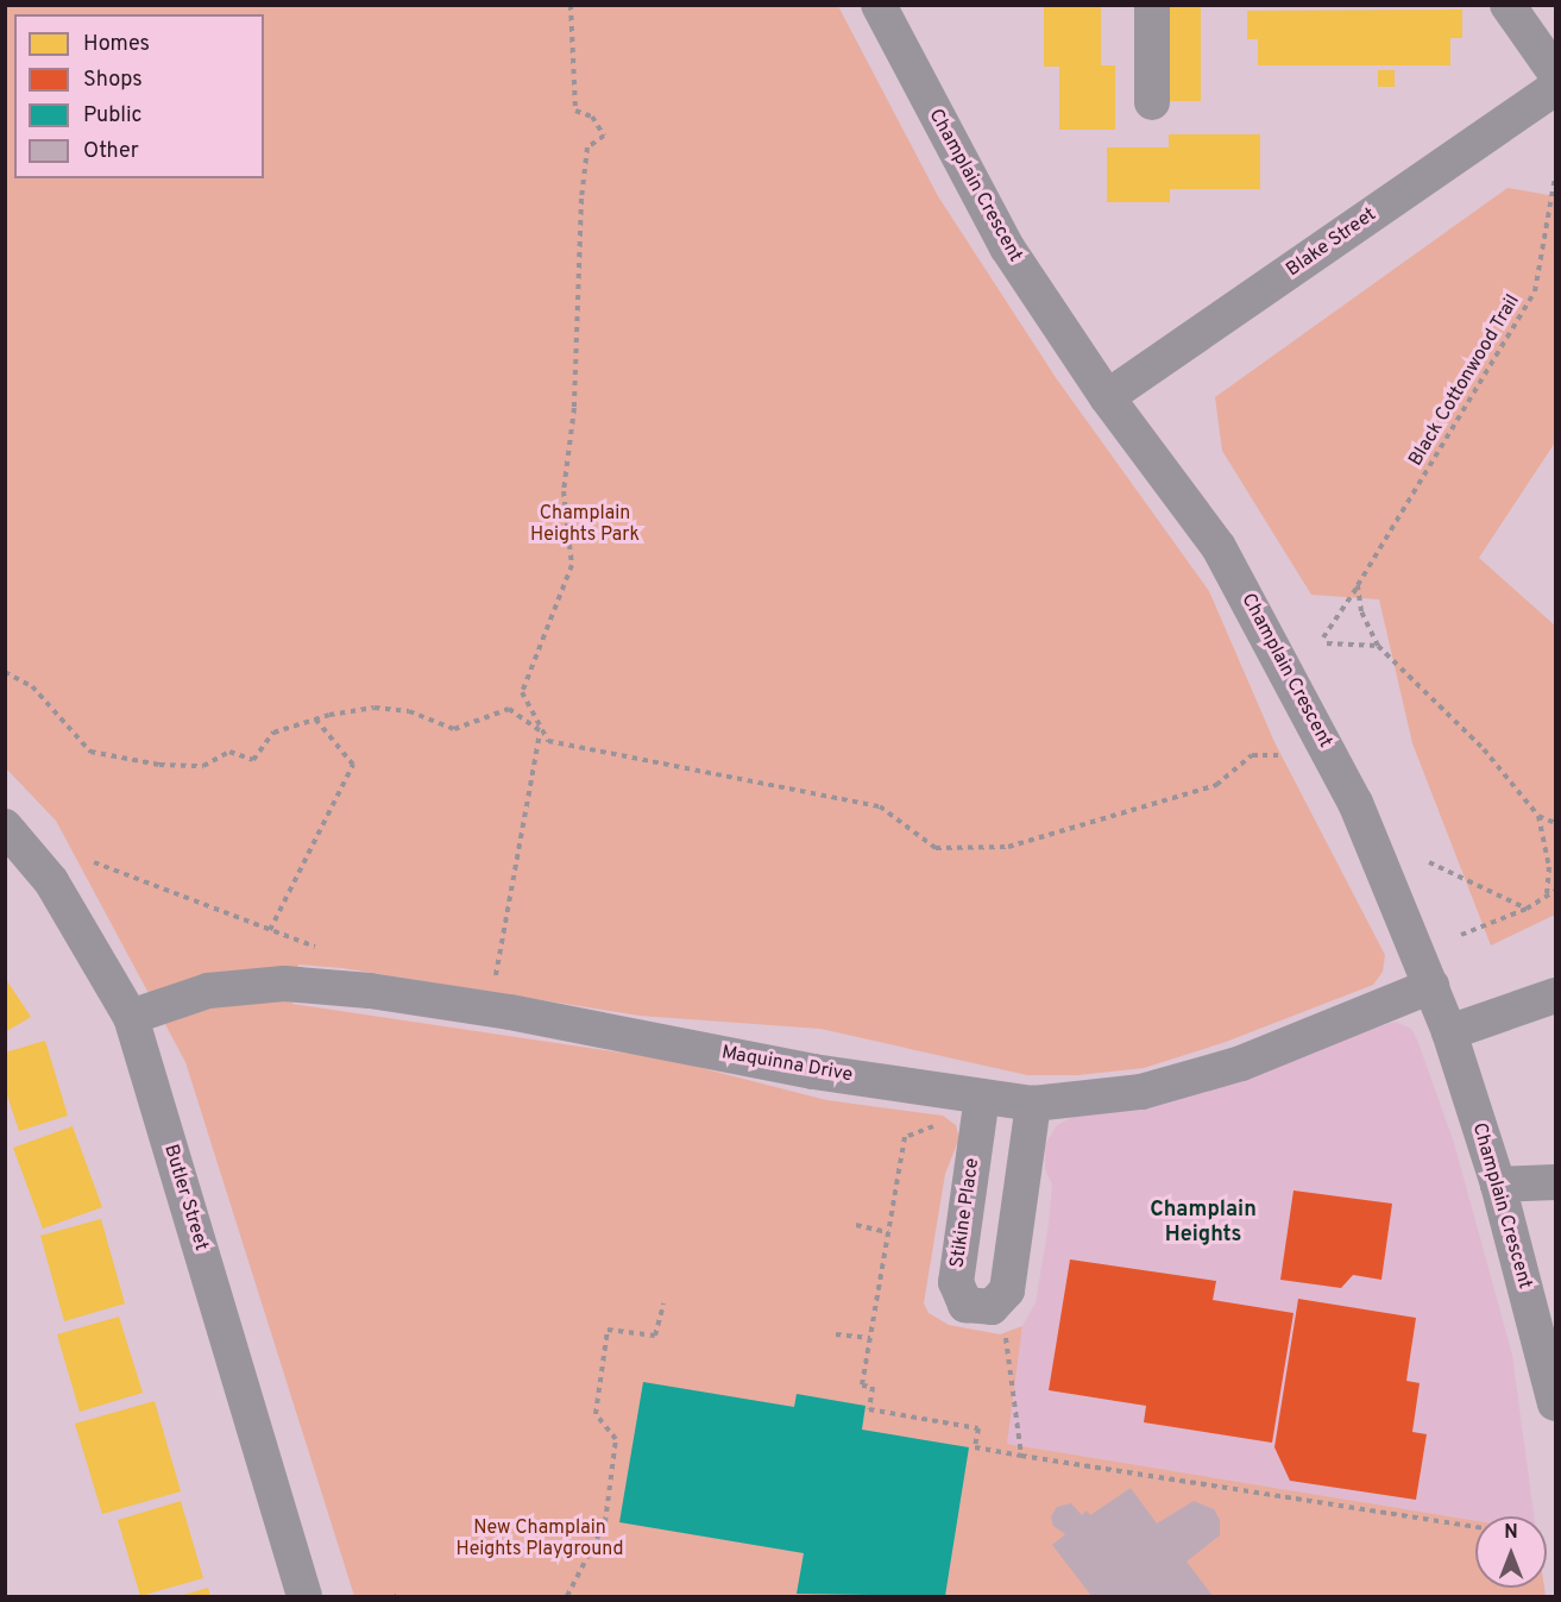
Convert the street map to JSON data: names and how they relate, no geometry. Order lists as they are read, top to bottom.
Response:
{
  "streets": {
    "street": [
      "Champlain Crescent",
      "Blake Street",
      "Maquinna Drive",
      "Butler Street",
      "Stikine Place"
    ],
    "path": ["Black Cottonwood Trail"]
  },
  "crossings": [
    ["Champlain Crescent", "Blake Street"],
    ["Champlain Crescent", "Maquinna Drive"],
    ["Maquinna Drive", "Butler Street"],
    ["Maquinna Drive", "Stikine Place"]
  ],
  "districts": ["Champlain Heights"],
  "parks": ["Champlain Heights Park", "New Champlain Heights Playground"],
  "legend": [
    "Homes",
    "Shops",
    "Public",
    "Other"
  ],
  "north": "top"
}
